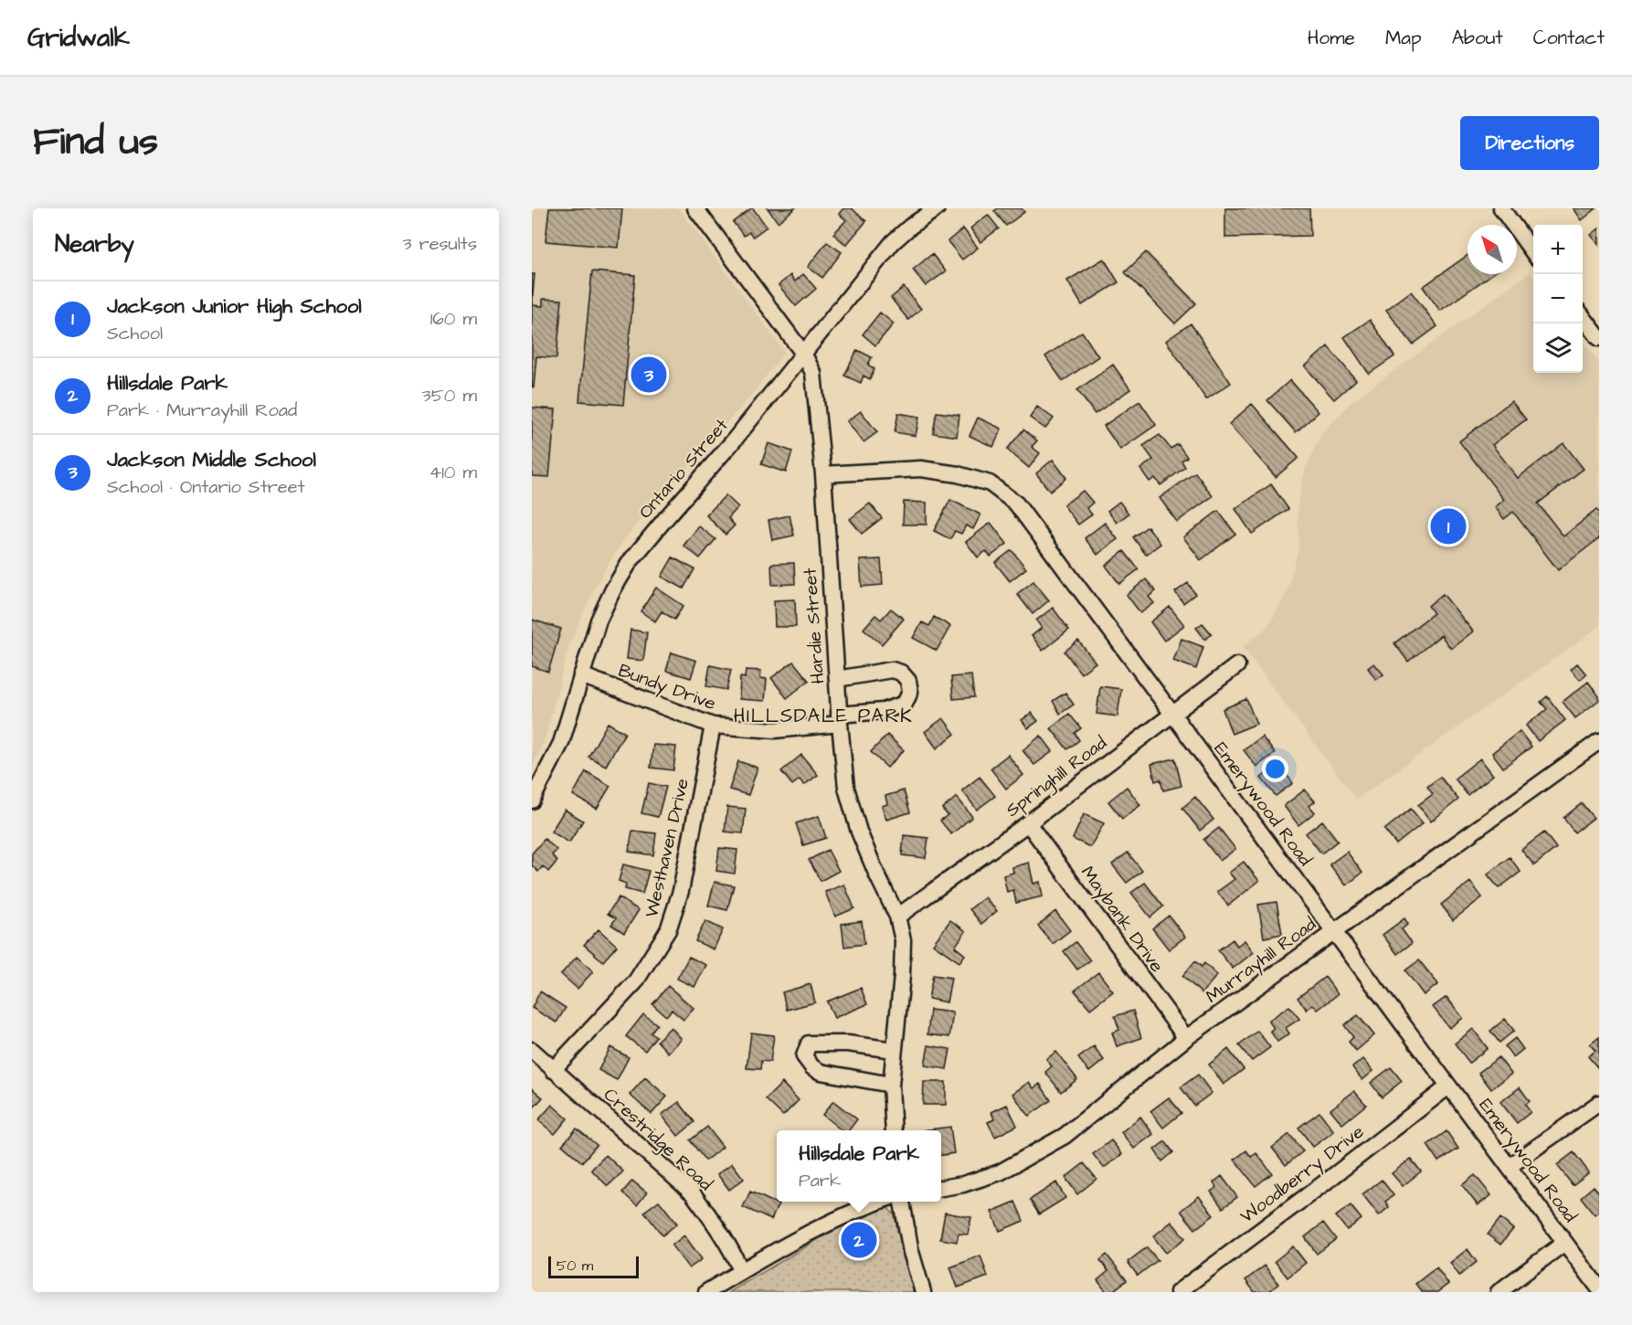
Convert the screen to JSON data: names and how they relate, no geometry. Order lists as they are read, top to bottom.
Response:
{
  "streets": {
    "street": [
      "Ontario Street",
      "Hardie Street",
      "Bundy Drive",
      "Springhill Road",
      "Emerywood Road",
      "Westhaven Drive",
      "Maybank Drive",
      "Murrayhill Road",
      "Crestridge Road",
      "Woodberry Drive"
    ]
  },
  "crossings": [
    ["Ontario Street", "Hardie Street"],
    ["Ontario Street", "Bundy Drive"],
    ["Hardie Street", "Bundy Drive"],
    ["Hardie Street", "Springhill Road"],
    ["Hardie Street", "Emerywood Road"],
    ["Bundy Drive", "Westhaven Drive"],
    ["Springhill Road", "Emerywood Road"],
    ["Springhill Road", "Maybank Drive"],
    ["Emerywood Road", "Murrayhill Road"],
    ["Emerywood Road", "Woodberry Drive"],
    ["Westhaven Drive", "Crestridge Road"],
    ["Maybank Drive", "Murrayhill Road"]
  ],
  "districts": ["HILLSDALE PARK"],
  "scale_bar": "50 m",
  "north": "top left",
  "page": {
    "header": "Gridwalk",
    "nav": [
      "Home",
      "Map",
      "About",
      "Contact"
    ],
    "title": "Find us",
    "buttons": "Directions",
    "heading": ["Nearby", "3 results"],
    "map_buttons": ["+", "−"],
    "list": [
      {
        "mark": "1",
        "name": "Jackson Junior High School",
        "note": "School",
        "value": "160 m"
      },
      {
        "mark": "2",
        "name": "Hillsdale Park",
        "note": "Park · Murrayhill Road",
        "value": "350 m"
      },
      {
        "mark": "3",
        "name": "Jackson Middle School",
        "note": "School · Ontario Street",
        "value": "410 m"
      }
    ],
    "pins": ["3", "1", "2"],
    "popup": ["Hillsdale Park", "Park"],
    "scale": "50 m"
  }
}
